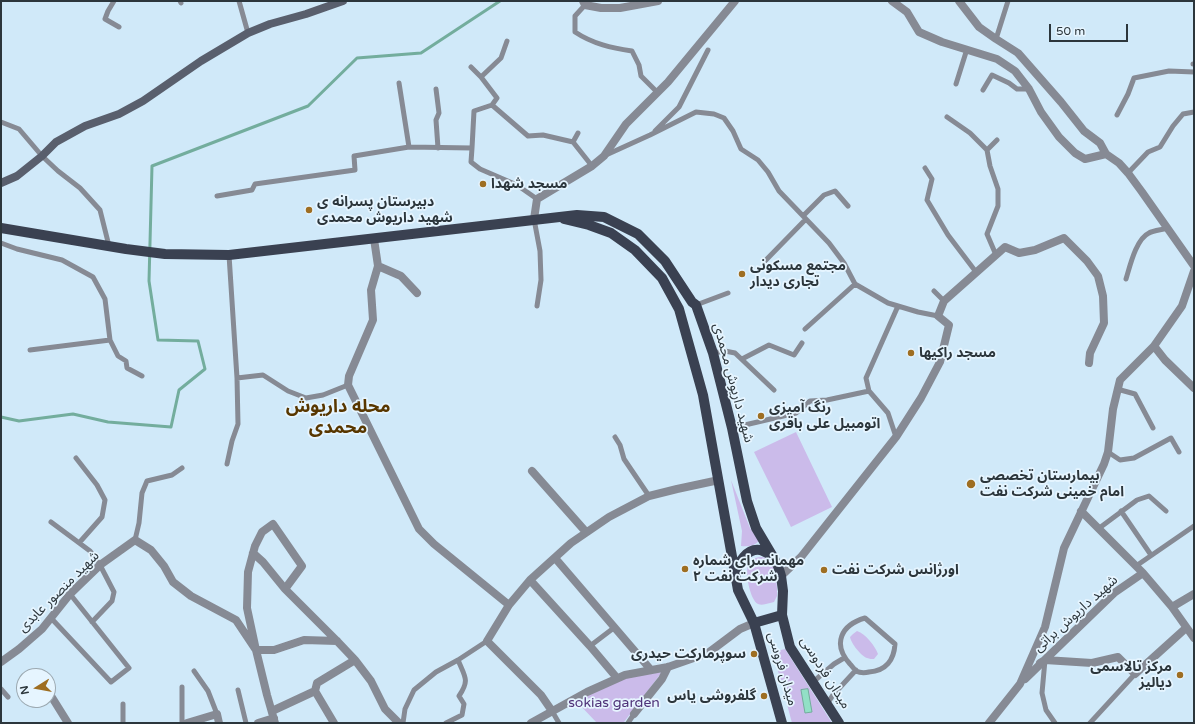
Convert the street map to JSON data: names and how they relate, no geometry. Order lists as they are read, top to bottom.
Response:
{
  "streets": {
    "main road": ["شهید داریوش محمدی", "میدان فروسی", "میدان فردوسی"],
    "street": ["شهید منصور عابدی", "شهید داریوش براتی"]
  },
  "crossings": [
    ["شهید داریوش محمدی", "میدان فروسی"],
    ["شهید داریوش محمدی", "میدان فردوسی"],
    ["میدان فروسی", "میدان فردوسی"]
  ],
  "districts": ["محله داریوش محمدی"],
  "parks": ["sokias garden"],
  "places": [
    "مسجد شهدا",
    "دبیرستان پسرانه ی شهید داریوش محمدی",
    "مجتمع مسکونی تجاری دیدار",
    "مسجد راکیها",
    "رنگ آمیزی اتومبیل علی باقری",
    "بیمارستان تخصصی امام خمینی شرکت نفت",
    "مهمانسرای شماره ۲ شرکت نفت",
    "اورژانس شرکت نفت",
    "سوپرمارکت حیدری",
    "مرکز تالاسمی دیالیز",
    "گلفروشی یاس"
  ],
  "scale_bar": "50 m",
  "north": "left"
}
